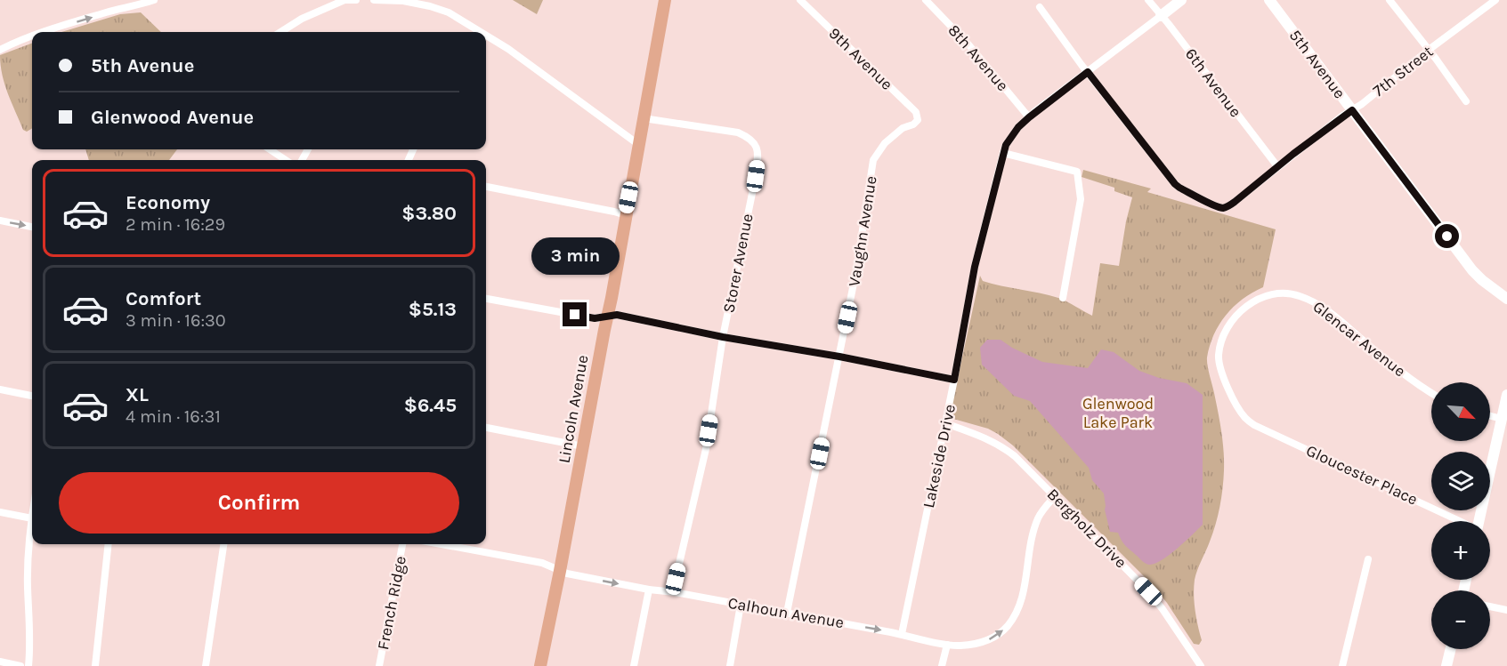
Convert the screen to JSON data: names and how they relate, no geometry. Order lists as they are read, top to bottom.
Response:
{
  "streets": {
    "main road": ["Lincoln Avenue"],
    "street": [
      "8th Avenue",
      "9th Avenue",
      "5th Avenue",
      "7th Street",
      "6th Avenue",
      "Vaughn Avenue",
      "Storer Avenue",
      "Glencar Avenue",
      "Lakeside Drive",
      "Gloucester Place",
      "Bergholz Drive",
      "French Ridge",
      "Calhoun Avenue"
    ]
  },
  "crossings": [
    ["8th Avenue", "Lakeside Drive"],
    ["9th Avenue", "Vaughn Avenue"],
    ["5th Avenue", "7th Street"],
    ["7th Street", "6th Avenue"],
    ["7th Street", "Lakeside Drive"],
    ["6th Avenue", "Lakeside Drive"],
    ["Vaughn Avenue", "Calhoun Avenue"],
    ["Storer Avenue", "Lincoln Avenue"],
    ["Storer Avenue", "Calhoun Avenue"],
    ["Glencar Avenue", "Gloucester Place"],
    ["Lincoln Avenue", "Calhoun Avenue"],
    ["Lakeside Drive", "Bergholz Drive"],
    ["Lakeside Drive", "Calhoun Avenue"],
    ["Bergholz Drive", "Calhoun Avenue"]
  ],
  "parks": ["Glenwood Lake Park"],
  "north": "bottom right",
  "page": {
    "banner": ["5th Avenue", "Glenwood Avenue"],
    "list": [
      {
        "name": "Economy",
        "note": "2 min · 16:29",
        "value": "$3.80"
      },
      {
        "name": "Comfort",
        "note": "3 min · 16:30",
        "value": "$5.13"
      },
      {
        "name": "XL",
        "note": "4 min · 16:31",
        "value": "$6.45"
      }
    ],
    "bubble": "3 min",
    "map_buttons": ["+", "−"],
    "buttons": "Confirm"
  }
}
